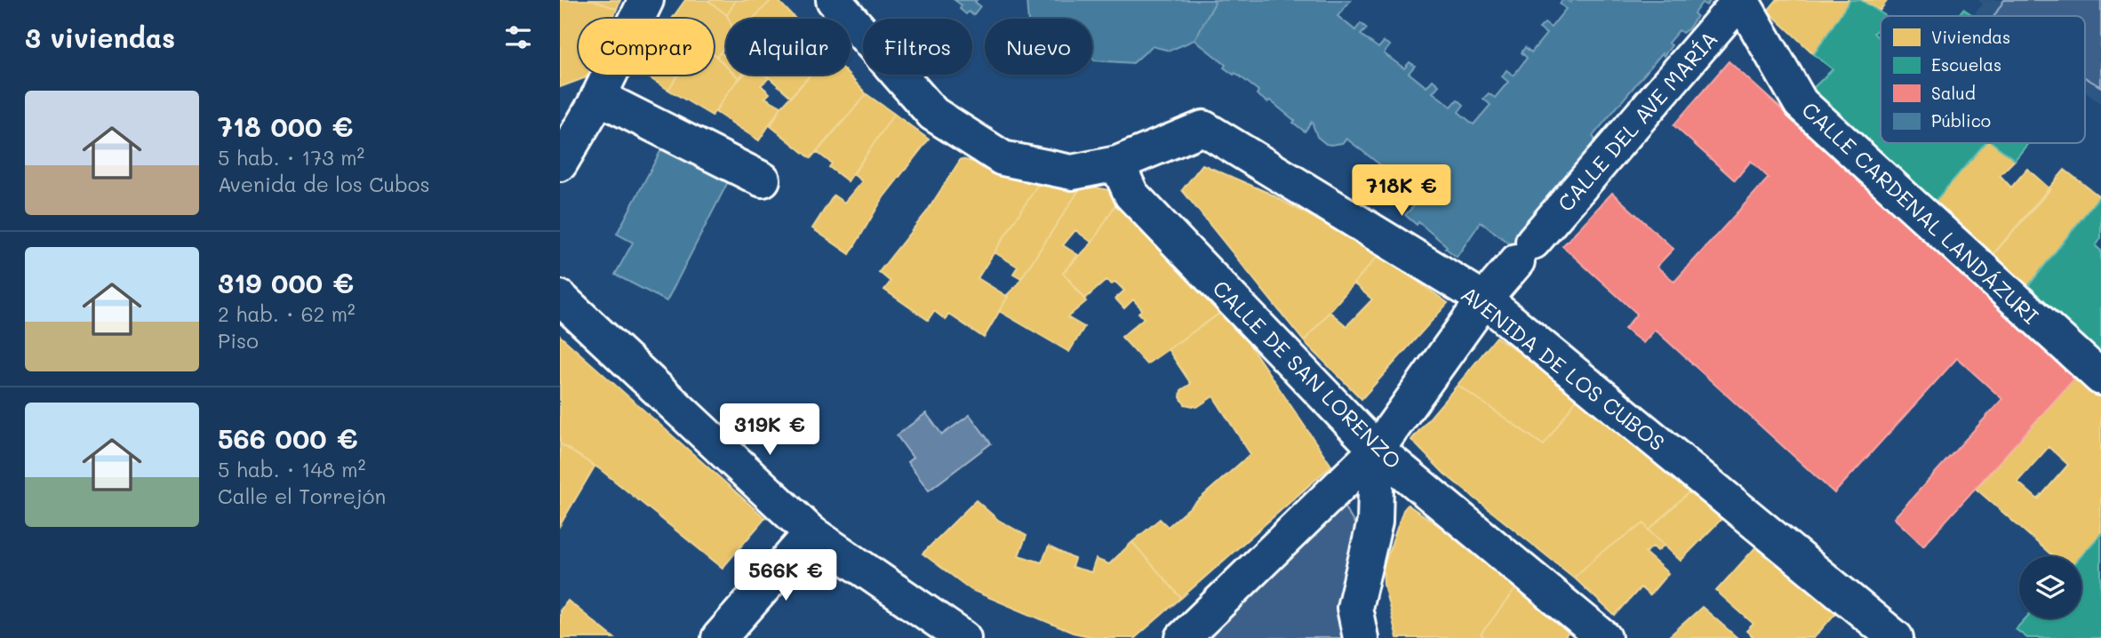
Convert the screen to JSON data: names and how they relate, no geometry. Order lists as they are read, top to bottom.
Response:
{
  "streets": {
    "street": [
      "CALLE DEL AVE MARÍA",
      "CALLE CARDENAL LANDÁZURI",
      "AVENIDA DE LOS CUBOS",
      "CALLE DE SAN LORENZO"
    ]
  },
  "crossings": [
    ["CALLE DEL AVE MARÍA", "CALLE CARDENAL LANDÁZURI"],
    ["CALLE DEL AVE MARÍA", "AVENIDA DE LOS CUBOS"],
    ["CALLE DEL AVE MARÍA", "CALLE DE SAN LORENZO"],
    ["AVENIDA DE LOS CUBOS", "CALLE DE SAN LORENZO"]
  ],
  "legend": [
    "Viviendas",
    "Escuelas",
    "Salud",
    "Público"
  ],
  "page": {
    "heading": "3 viviendas",
    "chip": [
      "Comprar",
      "Alquilar",
      "Filtros",
      "Nuevo"
    ],
    "list": [
      {
        "name": "718 000 €",
        "note": "5 hab. · 173 m² · Avenida de los Cubos"
      },
      {
        "name": "319 000 €",
        "note": "2 hab. · 62 m² · Piso"
      },
      {
        "name": "566 000 €",
        "note": "5 hab. · 148 m² · Calle el Torrejón"
      }
    ],
    "price": ["718K €", "319K €", "566K €"]
  }
}
